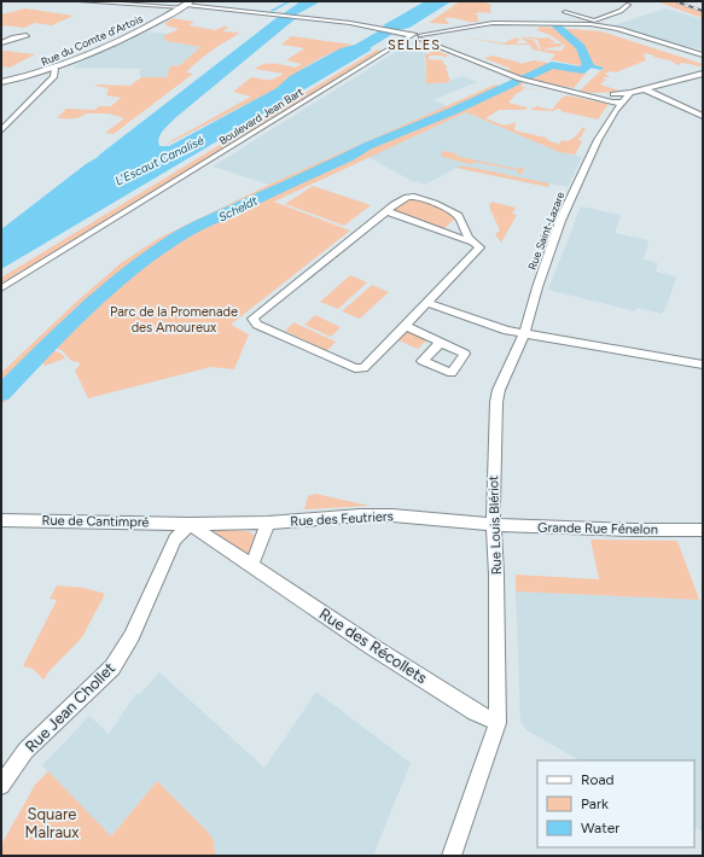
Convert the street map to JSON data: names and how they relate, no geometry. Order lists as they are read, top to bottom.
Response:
{
  "streets": {
    "main road": ["Rue du Comte d'Artois"],
    "street": [
      "Boulevard Jean Bart",
      "Rue Saint-Lazare",
      "Rue des Feutriers",
      "Rue de Cantimpré",
      "Rue Louis Blériot",
      "Grande Rue Fénelon",
      "Rue des Récollets",
      "Rue Jean Chollet"
    ]
  },
  "crossings": [
    ["Rue Saint-Lazare", "Rue Louis Blériot"],
    ["Rue des Feutriers", "Rue de Cantimpré"],
    ["Rue des Feutriers", "Rue Louis Blériot"],
    ["Rue des Feutriers", "Grande Rue Fénelon"],
    ["Rue des Feutriers", "Rue des Récollets"],
    ["Rue des Feutriers", "Rue Jean Chollet"],
    ["Rue de Cantimpré", "Rue des Récollets"],
    ["Rue de Cantimpré", "Rue Jean Chollet"],
    ["Rue Louis Blériot", "Grande Rue Fénelon"],
    ["Rue Louis Blériot", "Rue des Récollets"],
    ["Rue des Récollets", "Rue Jean Chollet"]
  ],
  "districts": ["SELLES"],
  "water": ["L'Escaut Canalisé", "Scheldt"],
  "parks": ["Parc de la Promenade des Amoureux", "Square Malraux"],
  "legend": ["Road", "Park", "Water"]
}
